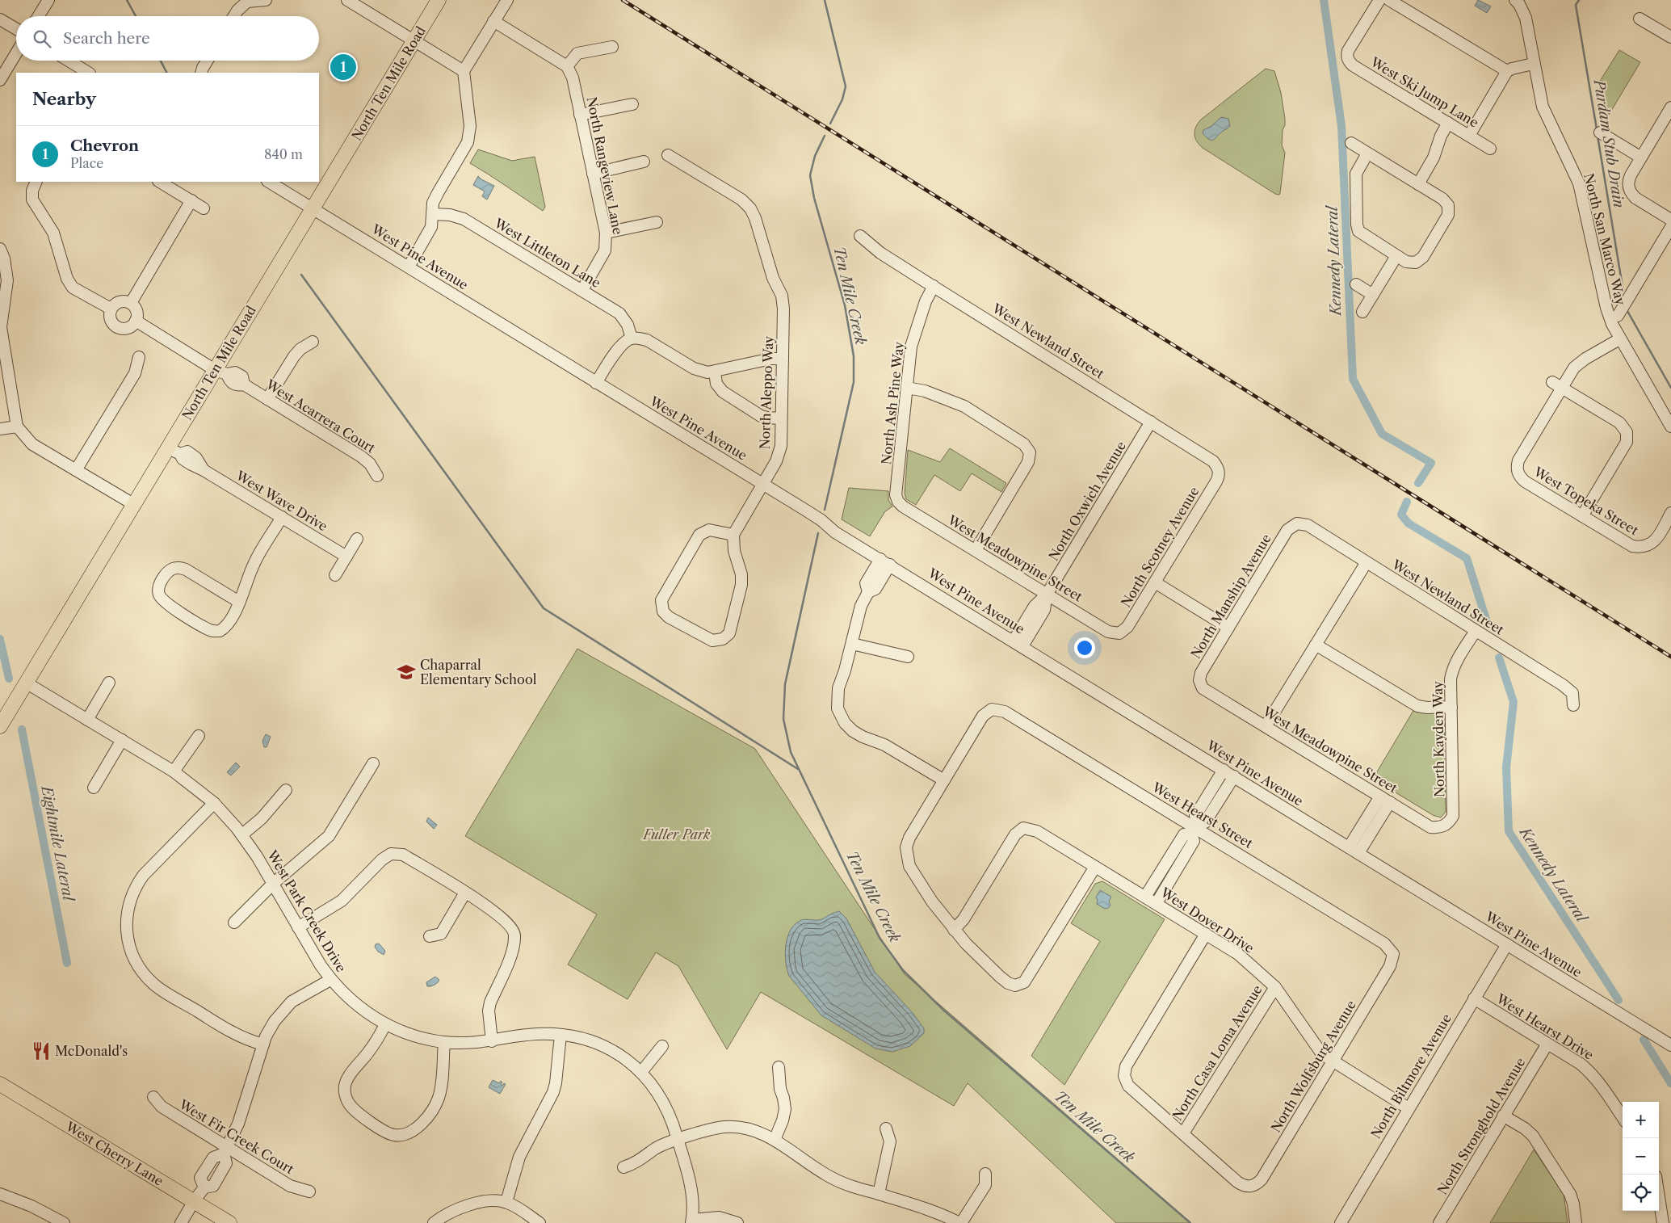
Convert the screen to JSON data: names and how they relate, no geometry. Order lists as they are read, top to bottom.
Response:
{
  "streets": {
    "main road": ["North Ten Mile Road", "West Cherry Lane"],
    "street": [
      "West Ski Jump Lane",
      "North Rangeview Lane",
      "North San Marco Way",
      "West Littleton Lane",
      "West Pine Avenue",
      "West Newland Street",
      "North Aleppo Way",
      "North Ash Pine Way",
      "West Acarrera Court",
      "West Wave Drive",
      "North Oxwich Avenue",
      "West Topeka Street",
      "North Scotney Avenue",
      "West Meadowpine Street",
      "North Manship Avenue",
      "North Kayden Way",
      "West Hearst Street",
      "West Park Creek Drive",
      "West Dover Drive",
      "West Hearst Drive",
      "North Casa Loma Avenue",
      "North Wolfsburg Avenue",
      "North Biltmore Avenue",
      "North Stronghold Avenue",
      "West Fir Creek Court"
    ]
  },
  "crossings": [
    ["North Ten Mile Road", "West Pine Avenue"],
    ["North Ten Mile Road", "West Acarrera Court"],
    ["North Ten Mile Road", "West Wave Drive"],
    ["North Ten Mile Road", "West Park Creek Drive"],
    ["North Rangeview Lane", "West Littleton Lane"],
    ["West Pine Avenue", "North Aleppo Way"],
    ["West Pine Avenue", "North Oxwich Avenue"],
    ["West Pine Avenue", "North Biltmore Avenue"],
    ["West Newland Street", "North Ash Pine Way"],
    ["West Newland Street", "North Oxwich Avenue"],
    ["West Newland Street", "North Scotney Avenue"],
    ["West Newland Street", "North Manship Avenue"],
    ["West Newland Street", "North Kayden Way"],
    ["North Ash Pine Way", "West Meadowpine Street"],
    ["North Oxwich Avenue", "West Meadowpine Street"],
    ["North Scotney Avenue", "West Meadowpine Street"],
    ["West Meadowpine Street", "North Manship Avenue"],
    ["West Meadowpine Street", "North Kayden Way"],
    ["West Hearst Street", "North Wolfsburg Avenue"],
    ["West Dover Drive", "North Casa Loma Avenue"],
    ["West Dover Drive", "North Wolfsburg Avenue"],
    ["West Dover Drive", "North Biltmore Avenue"],
    ["West Hearst Drive", "North Biltmore Avenue"],
    ["West Hearst Drive", "North Stronghold Avenue"],
    ["North Casa Loma Avenue", "North Wolfsburg Avenue"]
  ],
  "water": [
    "Purdam Stub Drain",
    "Kennedy Lateral",
    "Ten Mile Creek",
    "Eightmile Lateral"
  ],
  "parks": ["Fuller Park"],
  "places": {
    "school or university": ["Chaparral Elementary School"],
    "restaurant": ["McDonald's"]
  },
  "page": {
    "search": "Search here",
    "pins": "1",
    "heading": "Nearby",
    "list": [
      {
        "mark": "1",
        "name": "Chevron",
        "note": "Place",
        "value": "840 m"
      }
    ],
    "map_buttons": ["+", "−"]
  }
}
